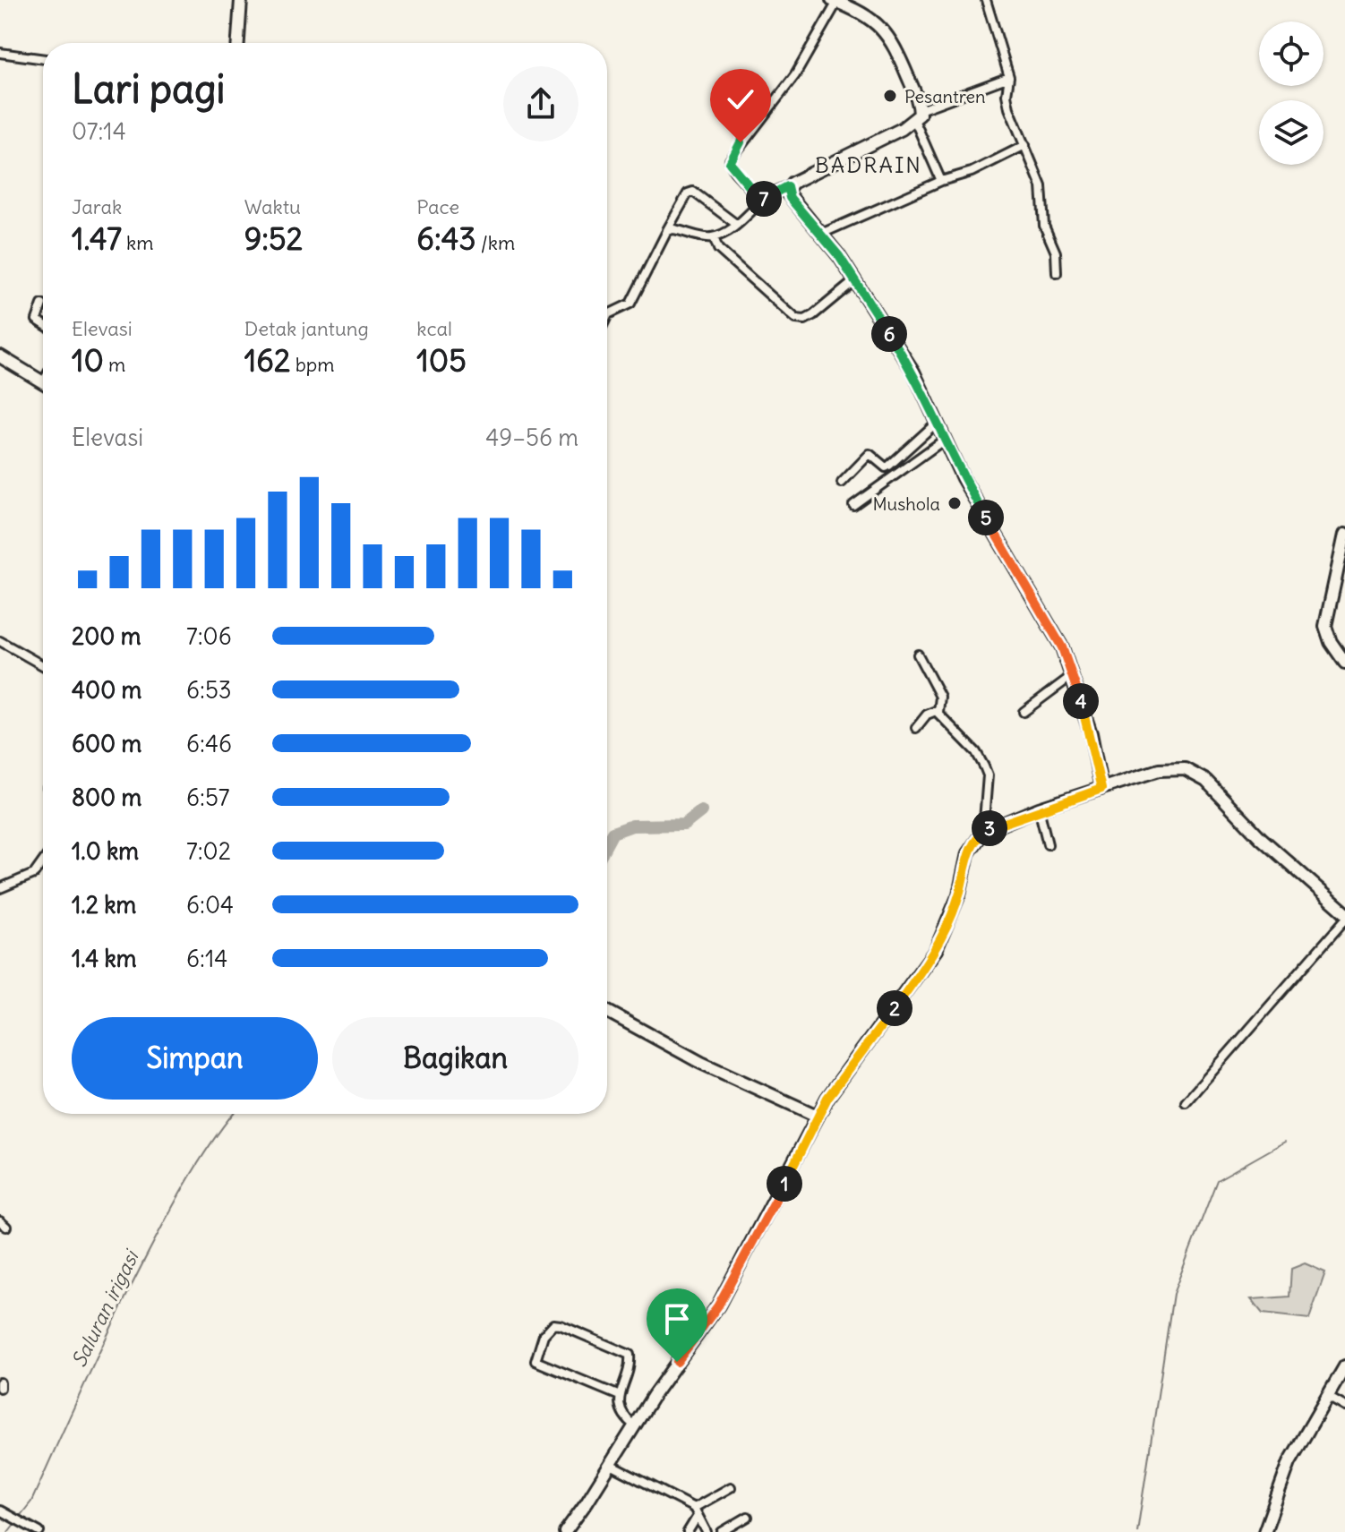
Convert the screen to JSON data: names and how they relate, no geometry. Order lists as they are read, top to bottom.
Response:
{
  "districts": ["BADRAIN"],
  "water": ["Saluran irigasi"],
  "places": ["Pesantren", "Mushola"],
  "page": {
    "heading": ["Lari pagi", "07:14"],
    "stats": [
      ["Jarak", "1.47 km"],
      ["Waktu", "9:52"],
      ["Pace", "6:43 /km"],
      ["Elevasi", "10 m"],
      ["Detak jantung", "162 bpm"],
      ["kcal", "105"]
    ],
    "pins": [
      "7",
      "6",
      "5",
      "4",
      "3",
      "2",
      "1"
    ],
    "chart": ["Elevasi", "49–56 m"],
    "list": [
      {
        "name": "200 m",
        "note": "7:06"
      },
      {
        "name": "400 m",
        "note": "6:53"
      },
      {
        "name": "600 m",
        "note": "6:46"
      },
      {
        "name": "800 m",
        "note": "6:57"
      },
      {
        "name": "1.0 km",
        "note": "7:02"
      },
      {
        "name": "1.2 km",
        "note": "6:04"
      },
      {
        "name": "1.4 km",
        "note": "6:14"
      }
    ],
    "buttons": ["Simpan", "Bagikan"]
  }
}
